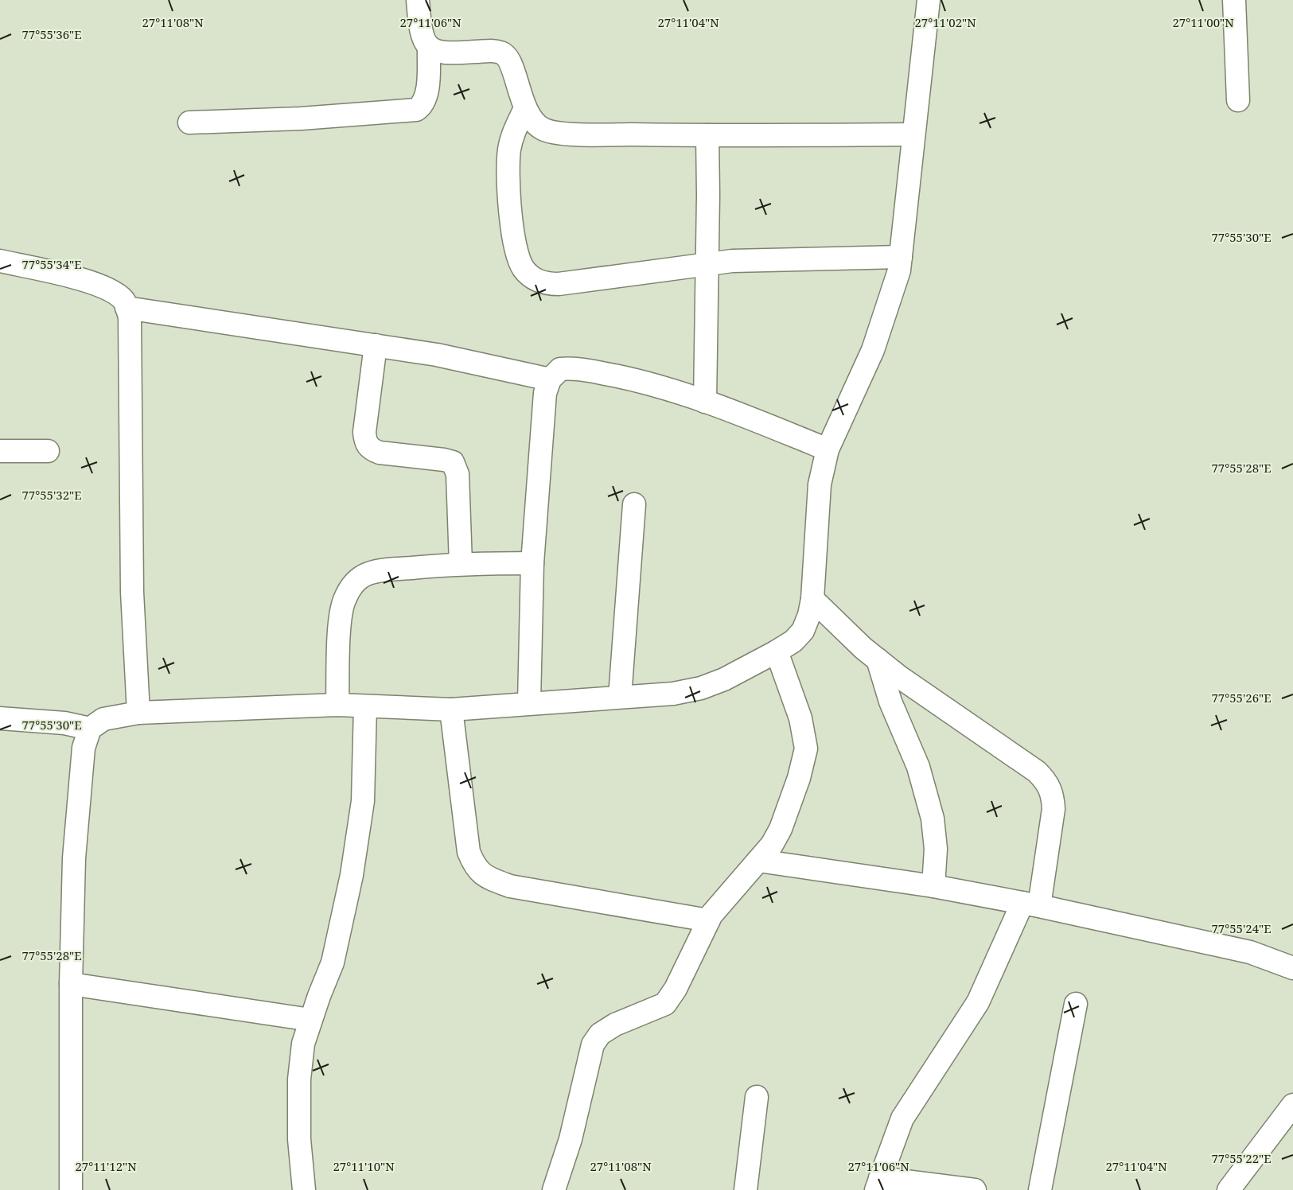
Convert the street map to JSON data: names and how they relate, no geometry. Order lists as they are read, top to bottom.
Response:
{
  "coordinates": [
    "27°11'08\"N",
    "27°11'06\"N",
    "27°11'04\"N",
    "27°11'02\"N",
    "27°11'00\"N",
    "77°55'36\"E",
    "77°55'30\"E",
    "77°55'34\"E",
    "77°55'28\"E",
    "77°55'32\"E",
    "77°55'26\"E",
    "77°55'24\"E",
    "77°55'22\"E",
    "27°11'12\"N",
    "27°11'10\"N"
  ]
}
